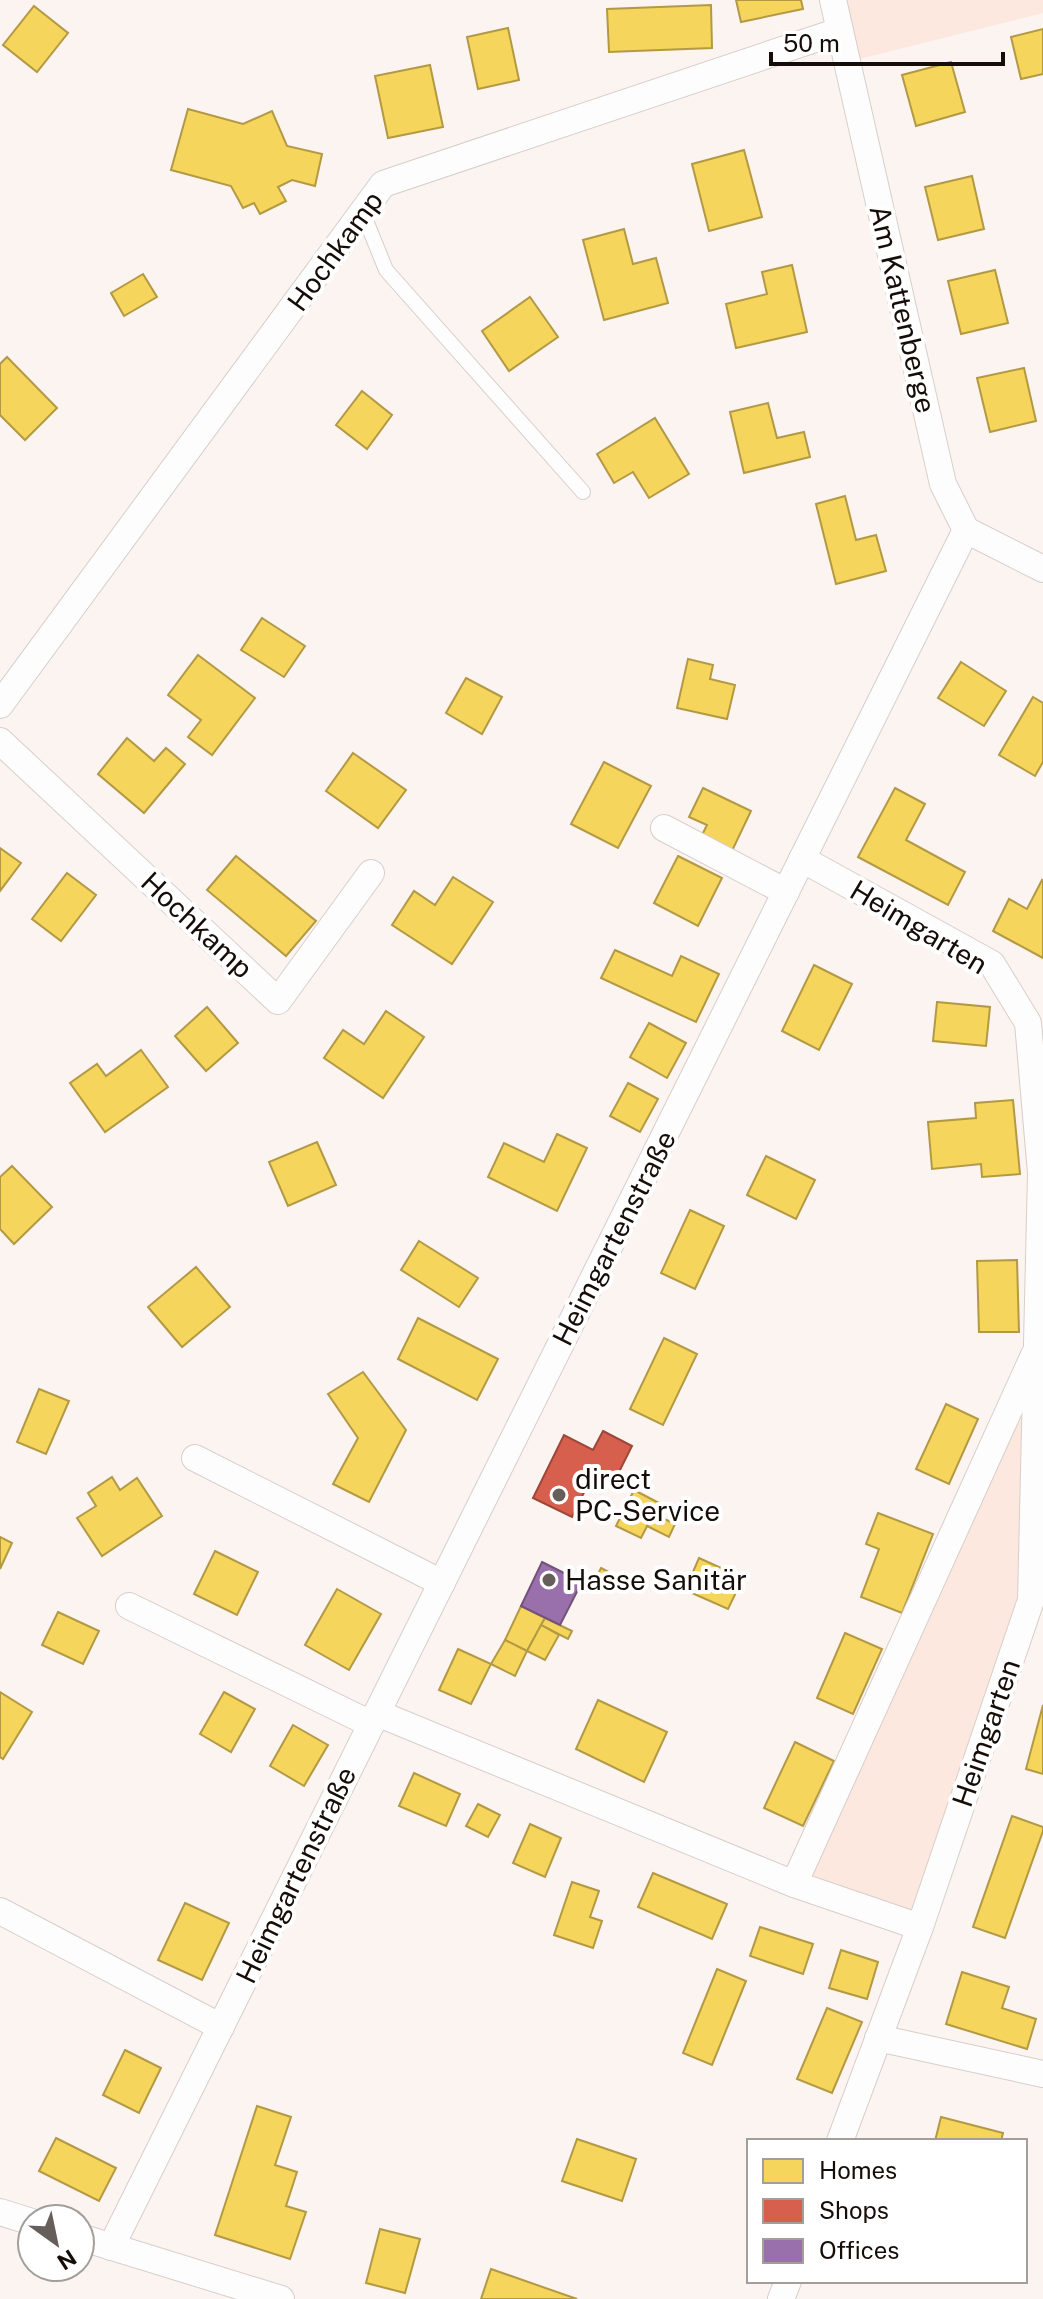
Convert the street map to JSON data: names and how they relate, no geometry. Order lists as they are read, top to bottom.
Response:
{
  "streets": {
    "street": [
      "Hochkamp",
      "Am Kattenberge",
      "Heimgarten",
      "Heimgartenstraße"
    ]
  },
  "crossings": [
    ["Hochkamp", "Am Kattenberge"],
    ["Am Kattenberge", "Heimgartenstraße"],
    ["Heimgarten", "Heimgartenstraße"]
  ],
  "places": ["direct PC-Service", "Hasse Sanitär"],
  "legend": ["Homes", "Shops", "Offices"],
  "scale_bar": "50 m",
  "north": "bottom right"
}
